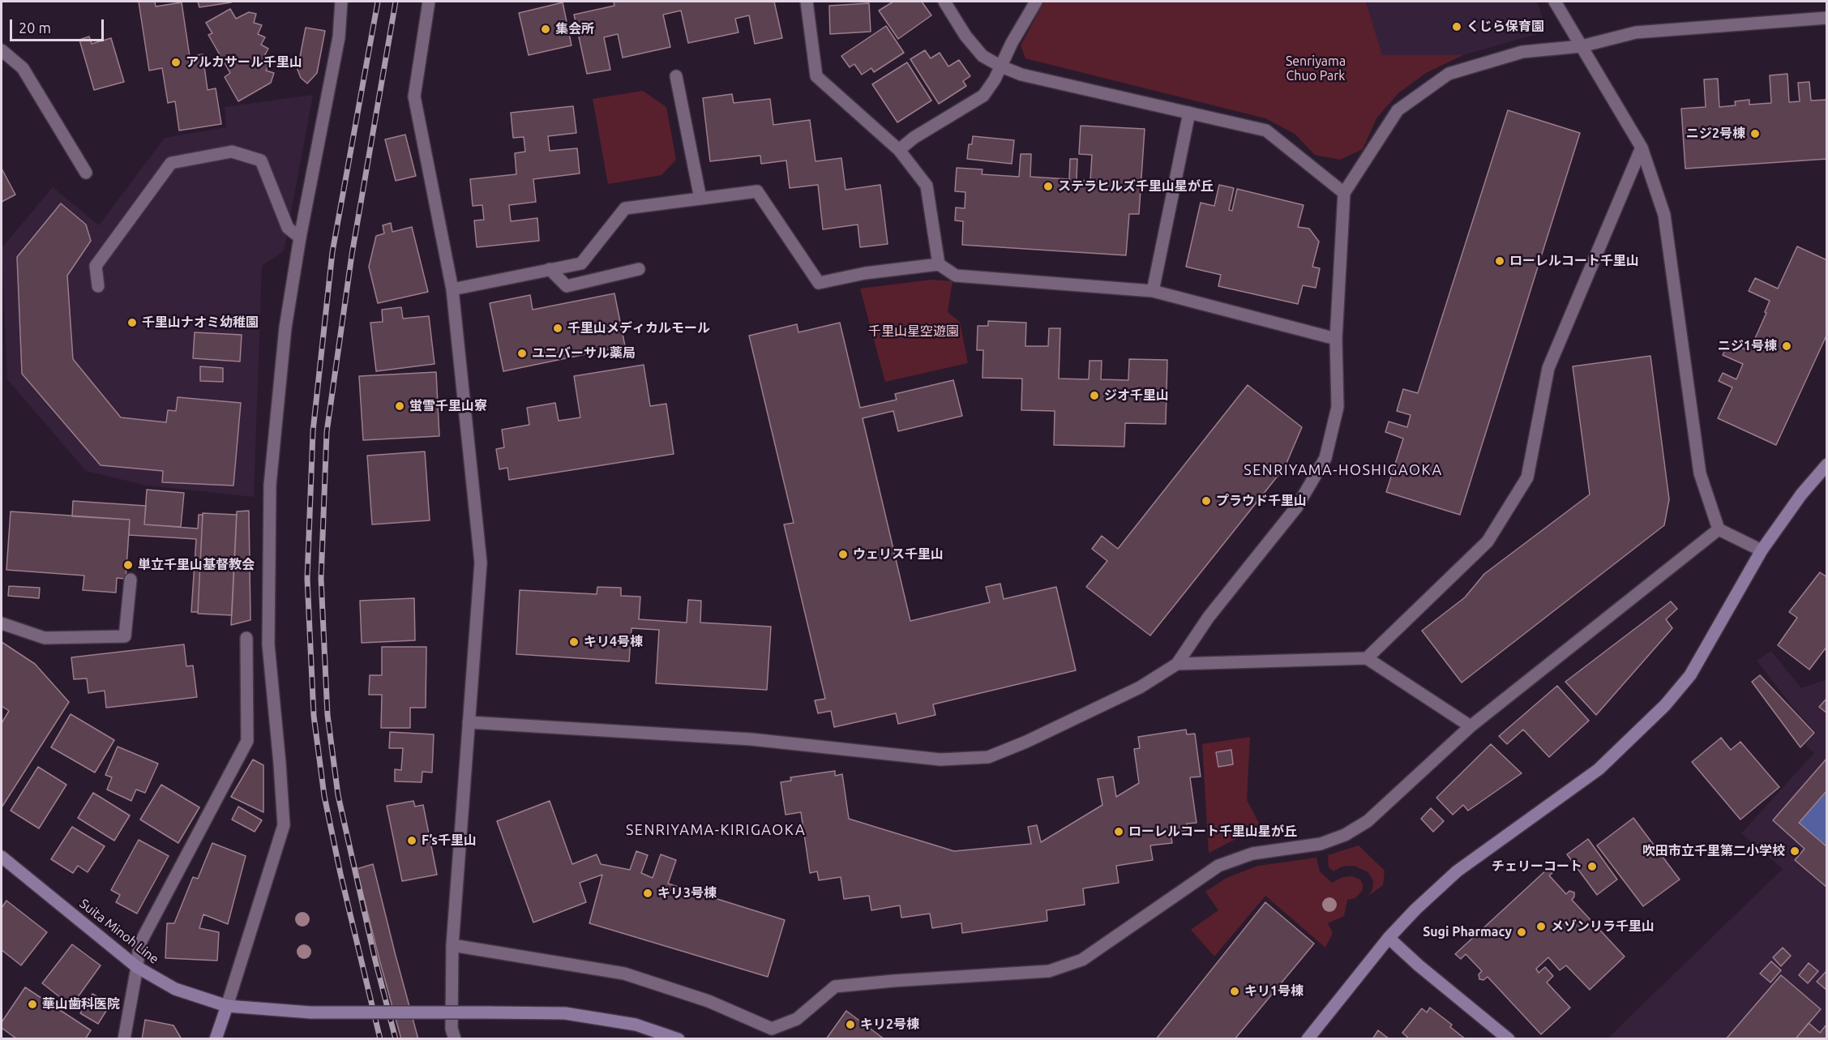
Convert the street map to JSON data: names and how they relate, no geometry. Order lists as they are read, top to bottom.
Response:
{
  "streets": {
    "street": ["Suita Minoh Line"]
  },
  "districts": ["SENRIYAMA-HOSHIGAOKA", "SENRIYAMA-KIRIGAOKA"],
  "parks": ["Senriyama Chuo Park", "千里山星空遊園"],
  "places": [
    "くじら保育園",
    "集会所",
    "アルカサール千里山",
    "ニジ2号棟",
    "ステラヒルズ千里山星が丘",
    "ローレルコート千里山",
    "千里山ナオミ幼稚園",
    "千里山メディカルモール",
    "ニジ1号棟",
    "ユニバーサル薬局",
    "ジオ千里山",
    "蛍雪千里山寮",
    "プラウド千里山",
    "ウェリス千里山",
    "単立千里山基督教会",
    "キリ4号棟",
    "ローレルコート千里山星が丘",
    "F’s千里山",
    "吹田市立千里第二小学校",
    "チェリーコート",
    "キリ3号棟",
    "メゾンリラ千里山",
    "Sugi Pharmacy",
    "キリ1号棟",
    "華山歯科医院",
    "キリ2号棟"
  ],
  "scale_bar": "20 m"
}
